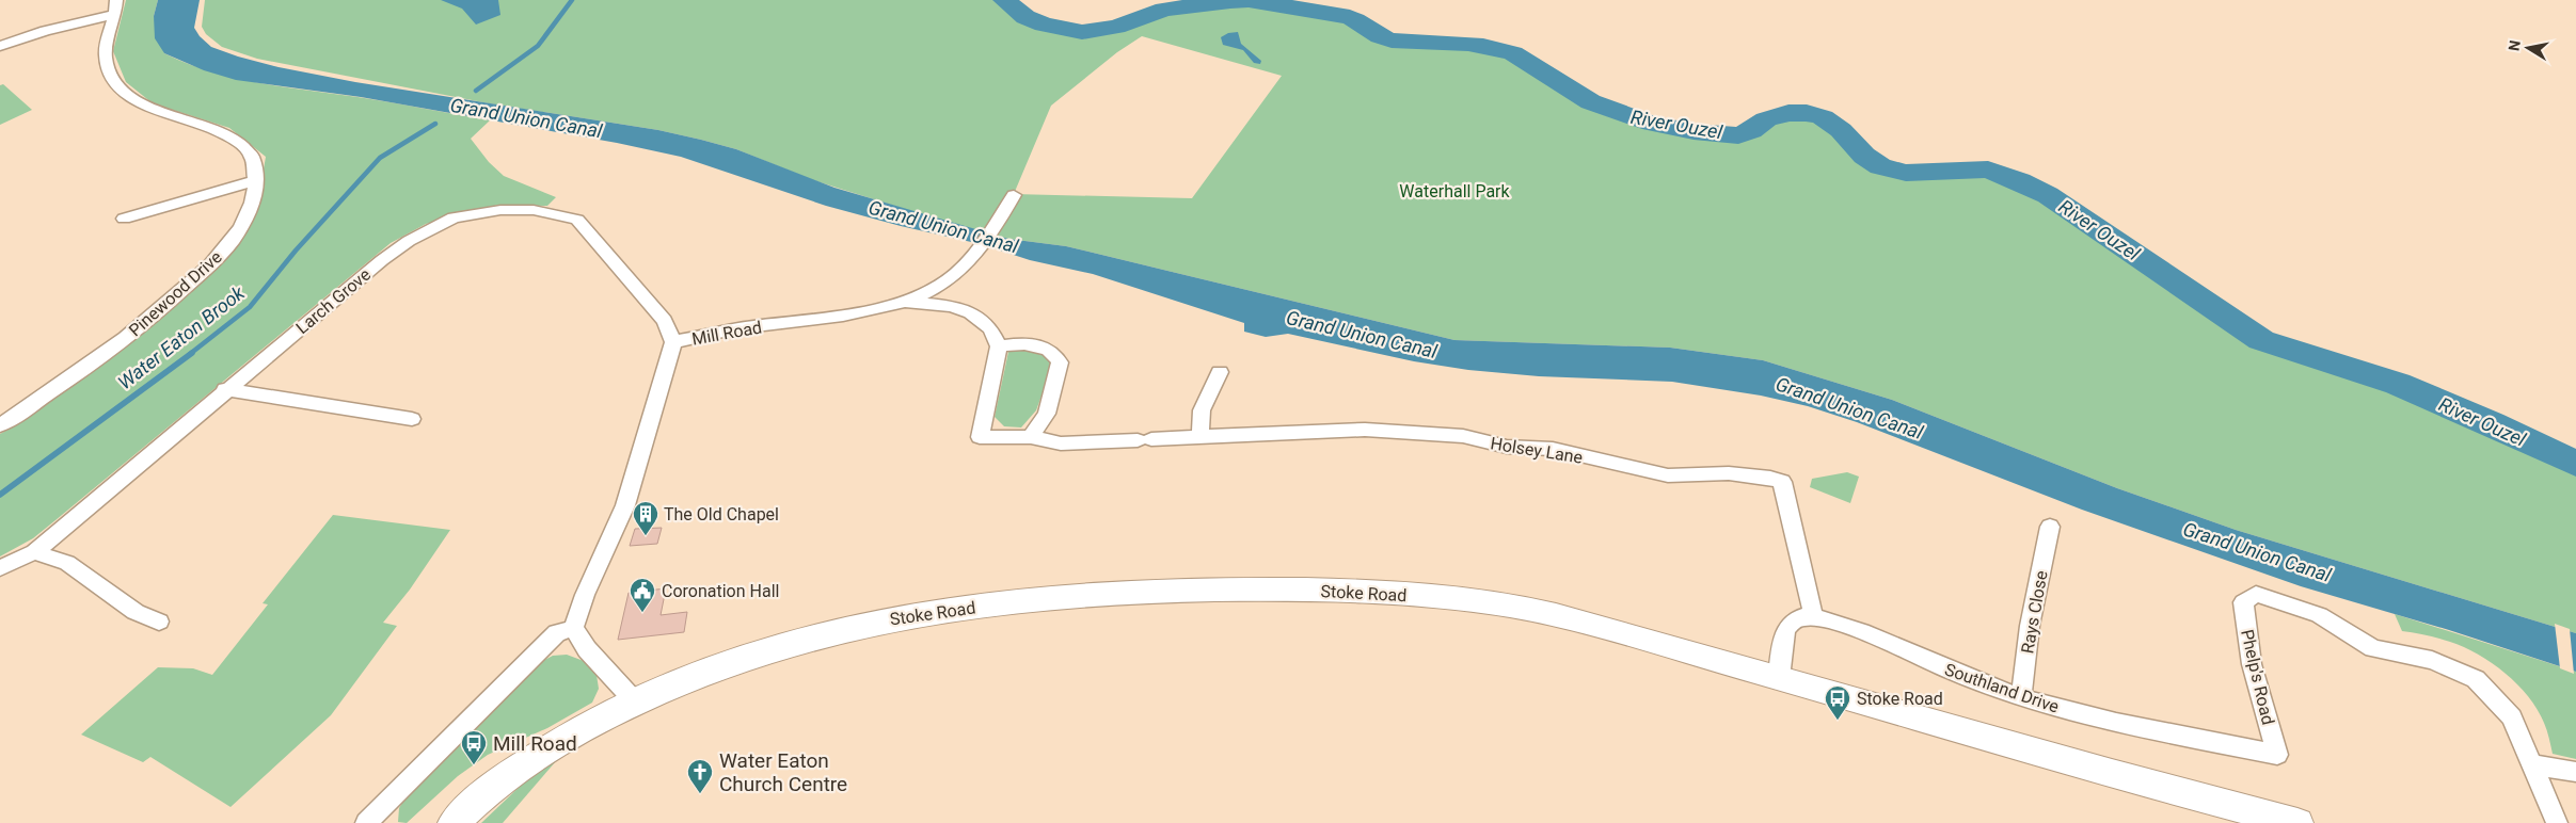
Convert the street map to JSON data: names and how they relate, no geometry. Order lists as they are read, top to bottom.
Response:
{
  "streets": {
    "street": [
      "Pinewood Drive",
      "Larch Grove",
      "Mill Road",
      "Holsey Lane",
      "Stoke Road",
      "Rays Close",
      "Phelp's Road",
      "Southland Drive"
    ]
  },
  "crossings": [
    ["Larch Grove", "Mill Road"],
    ["Holsey Lane", "Southland Drive"],
    ["Rays Close", "Southland Drive"],
    ["Phelp's Road", "Southland Drive"]
  ],
  "water": ["Grand Union Canal", "River Ouzel", "Water Eaton Brook"],
  "parks": ["Waterhall Park"],
  "places": {
    "building": ["The Old Chapel"],
    "public building": ["Coronation Hall"],
    "bus stop": ["Stoke Road", "Mill Road"],
    "church": ["Water Eaton Church Centre"]
  },
  "north": "left"
}
